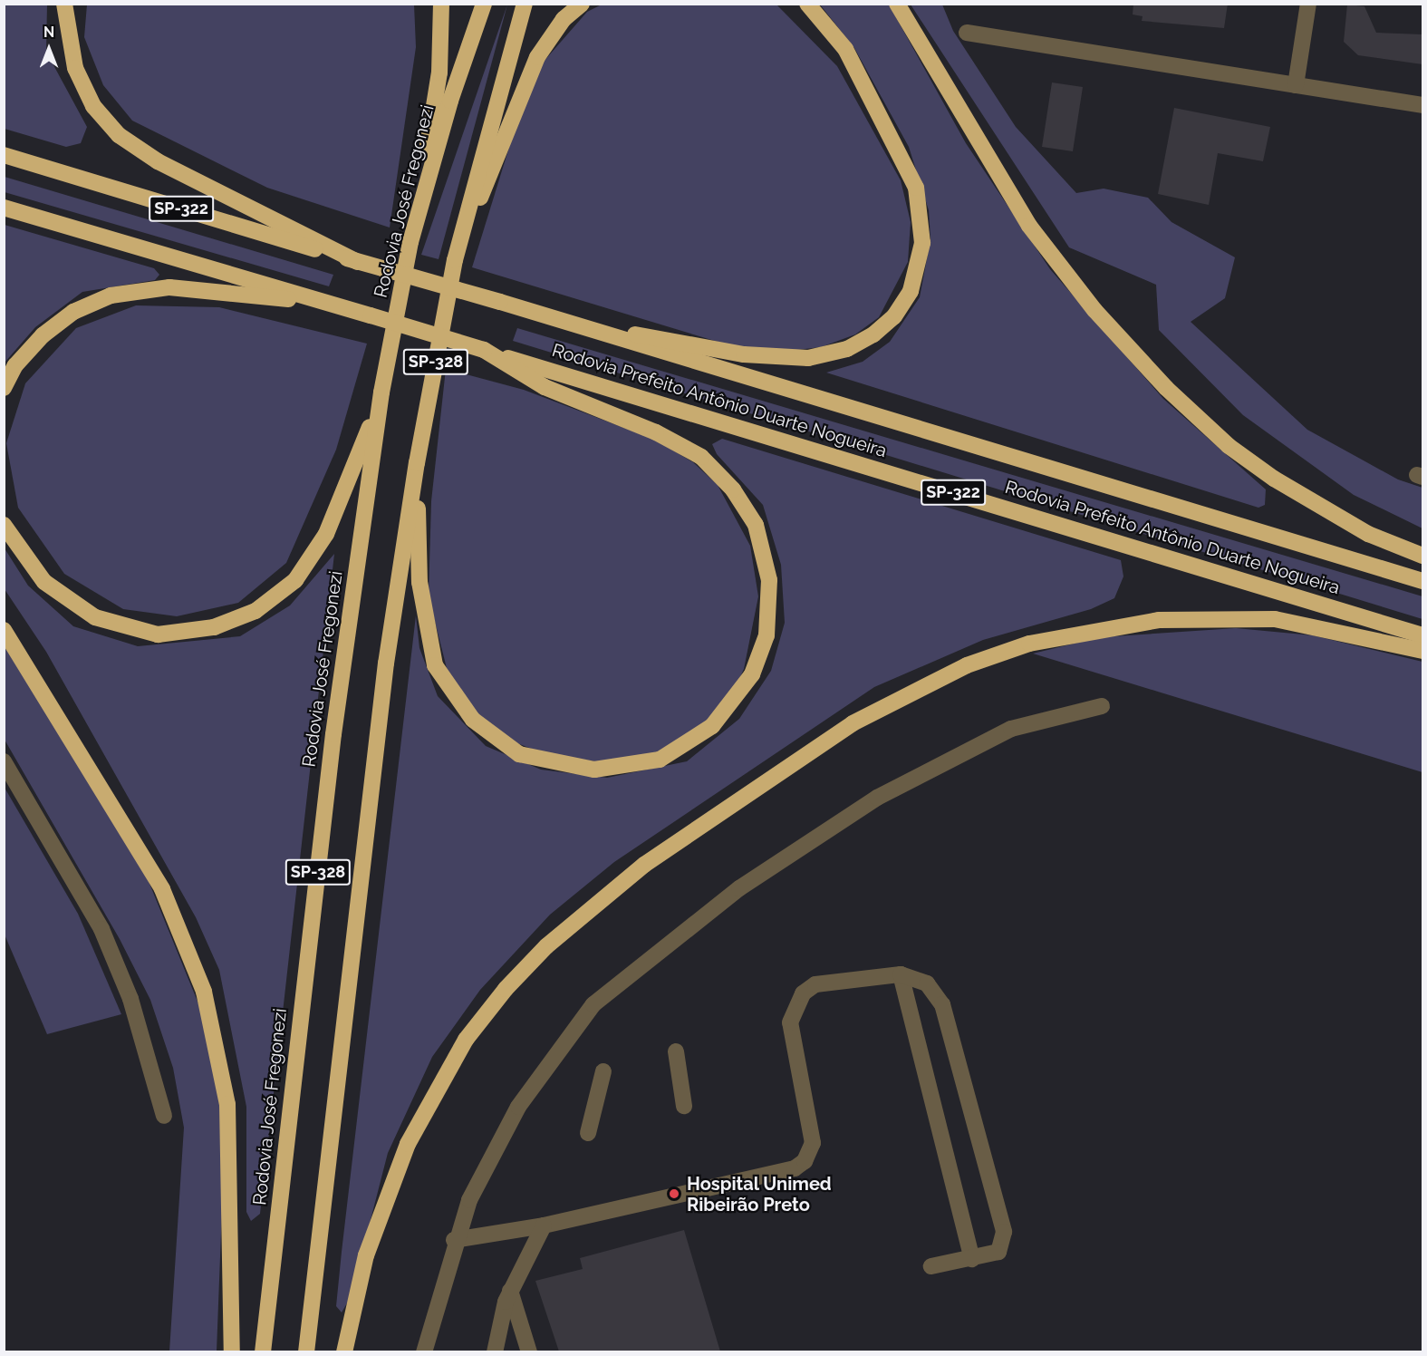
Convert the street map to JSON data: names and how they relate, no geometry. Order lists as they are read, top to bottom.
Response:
{
  "streets": {
    "highway": [
      "Rodovia José Fregonezi",
      "SP-322",
      "SP-328",
      "Rodovia Prefeito Antônio Duarte Nogueira"
    ]
  },
  "places": ["Hospital Unimed Ribeirão Preto"],
  "north": "top"
}
